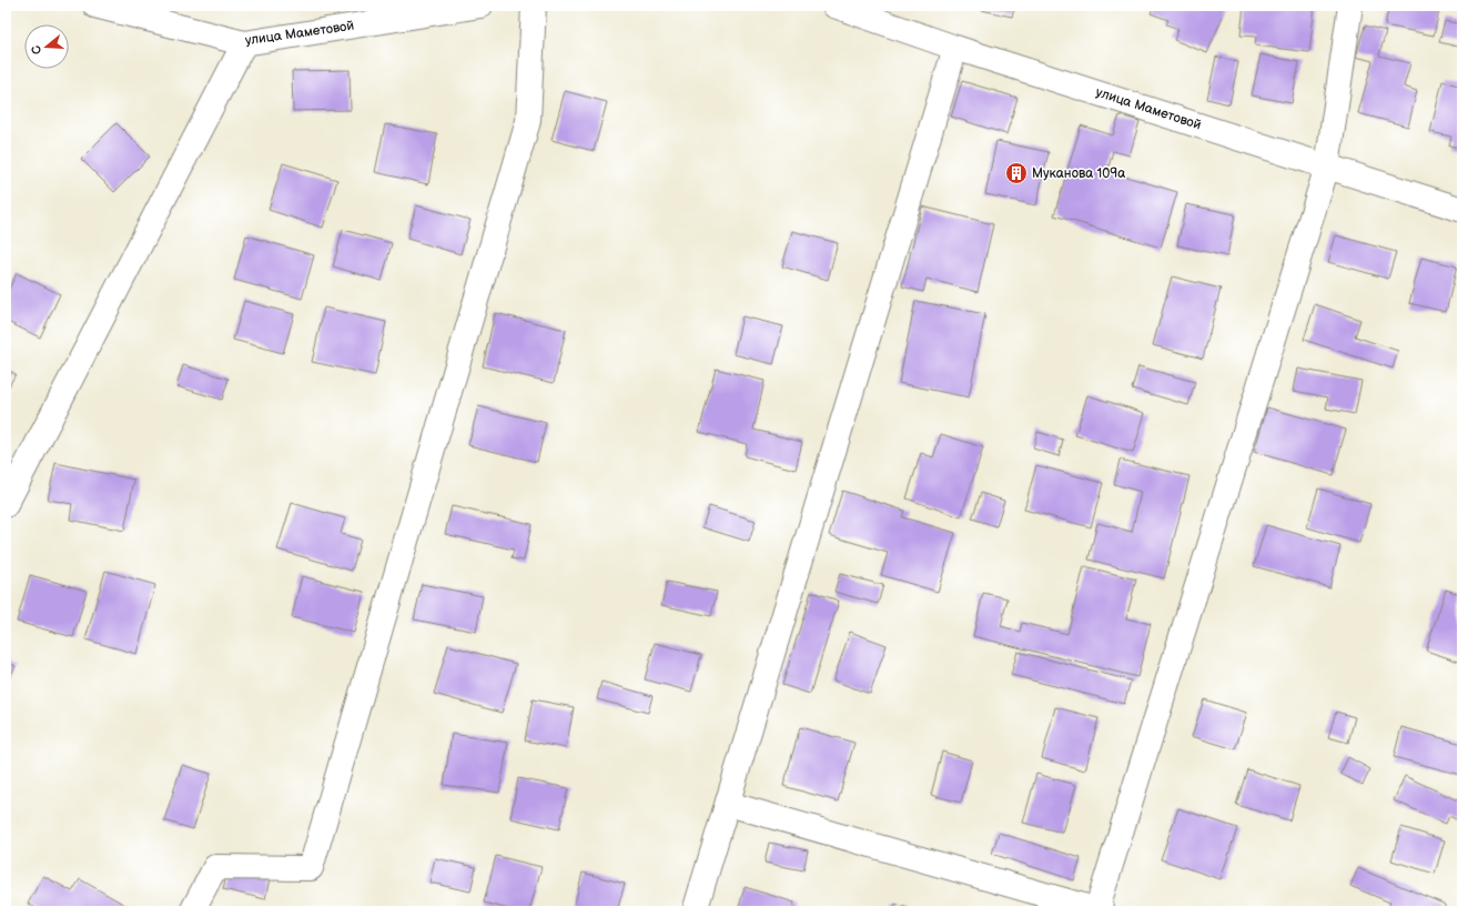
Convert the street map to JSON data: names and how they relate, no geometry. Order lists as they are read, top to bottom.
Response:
{
  "streets": {
    "street": ["улица Маметовой"]
  },
  "places": {
    "building": ["Муканова 109а"]
  },
  "north": "left"
}
